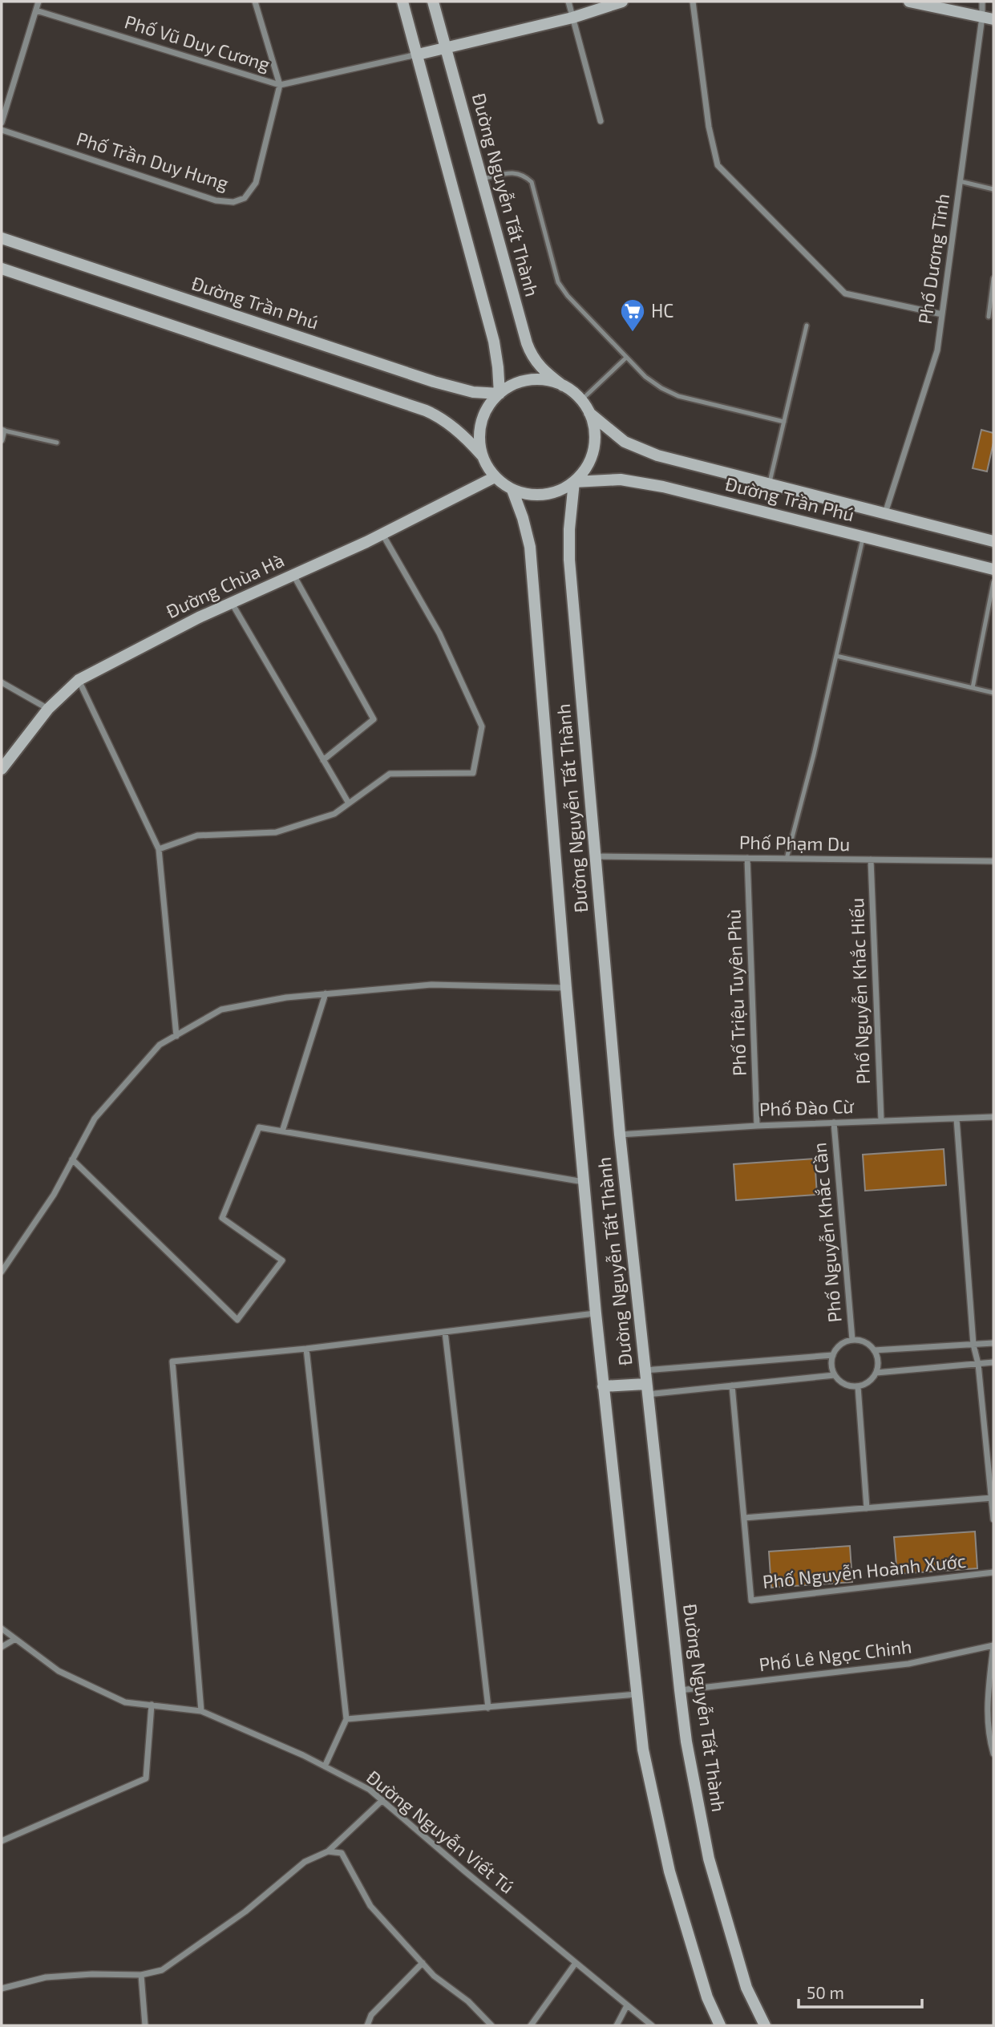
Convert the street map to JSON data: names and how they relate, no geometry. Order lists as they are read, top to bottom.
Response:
{
  "streets": {
    "main road": ["Đường Nguyễn Tất Thành", "Đường Trần Phú", "Đường Chùa Hà"],
    "street": [
      "Phố Vũ Duy Cương",
      "Phố Trần Duy Hưng",
      "Phố Dương Tĩnh",
      "Phố Phạm Du",
      "Phố Nguyễn Khắc Hiếu",
      "Phố Triệu Tuyên Phù",
      "Phố Đào Cừ",
      "Phố Nguyễn Khắc Cần",
      "Phố Nguyễn Hoành Xước",
      "Phố Lê Ngọc Chinh",
      "Đường Nguyễn Viết Tú"
    ]
  },
  "crossings": [
    ["Phố Vũ Duy Cương", "Phố Trần Duy Hưng"],
    ["Đường Nguyễn Tất Thành", "Đường Trần Phú"],
    ["Đường Nguyễn Tất Thành", "Đường Chùa Hà"],
    ["Đường Nguyễn Tất Thành", "Phố Phạm Du"],
    ["Đường Nguyễn Tất Thành", "Phố Đào Cừ"],
    ["Đường Nguyễn Tất Thành", "Phố Lê Ngọc Chinh"],
    ["Phố Dương Tĩnh", "Đường Trần Phú"],
    ["Đường Trần Phú", "Đường Chùa Hà"],
    ["Phố Phạm Du", "Phố Nguyễn Khắc Hiếu"],
    ["Phố Phạm Du", "Phố Triệu Tuyên Phù"],
    ["Phố Nguyễn Khắc Hiếu", "Phố Đào Cừ"],
    ["Phố Triệu Tuyên Phù", "Phố Đào Cừ"],
    ["Phố Đào Cừ", "Phố Nguyễn Khắc Cần"]
  ],
  "places": {
    "supermarket": ["HC"]
  },
  "scale_bar": "50 m"
}
